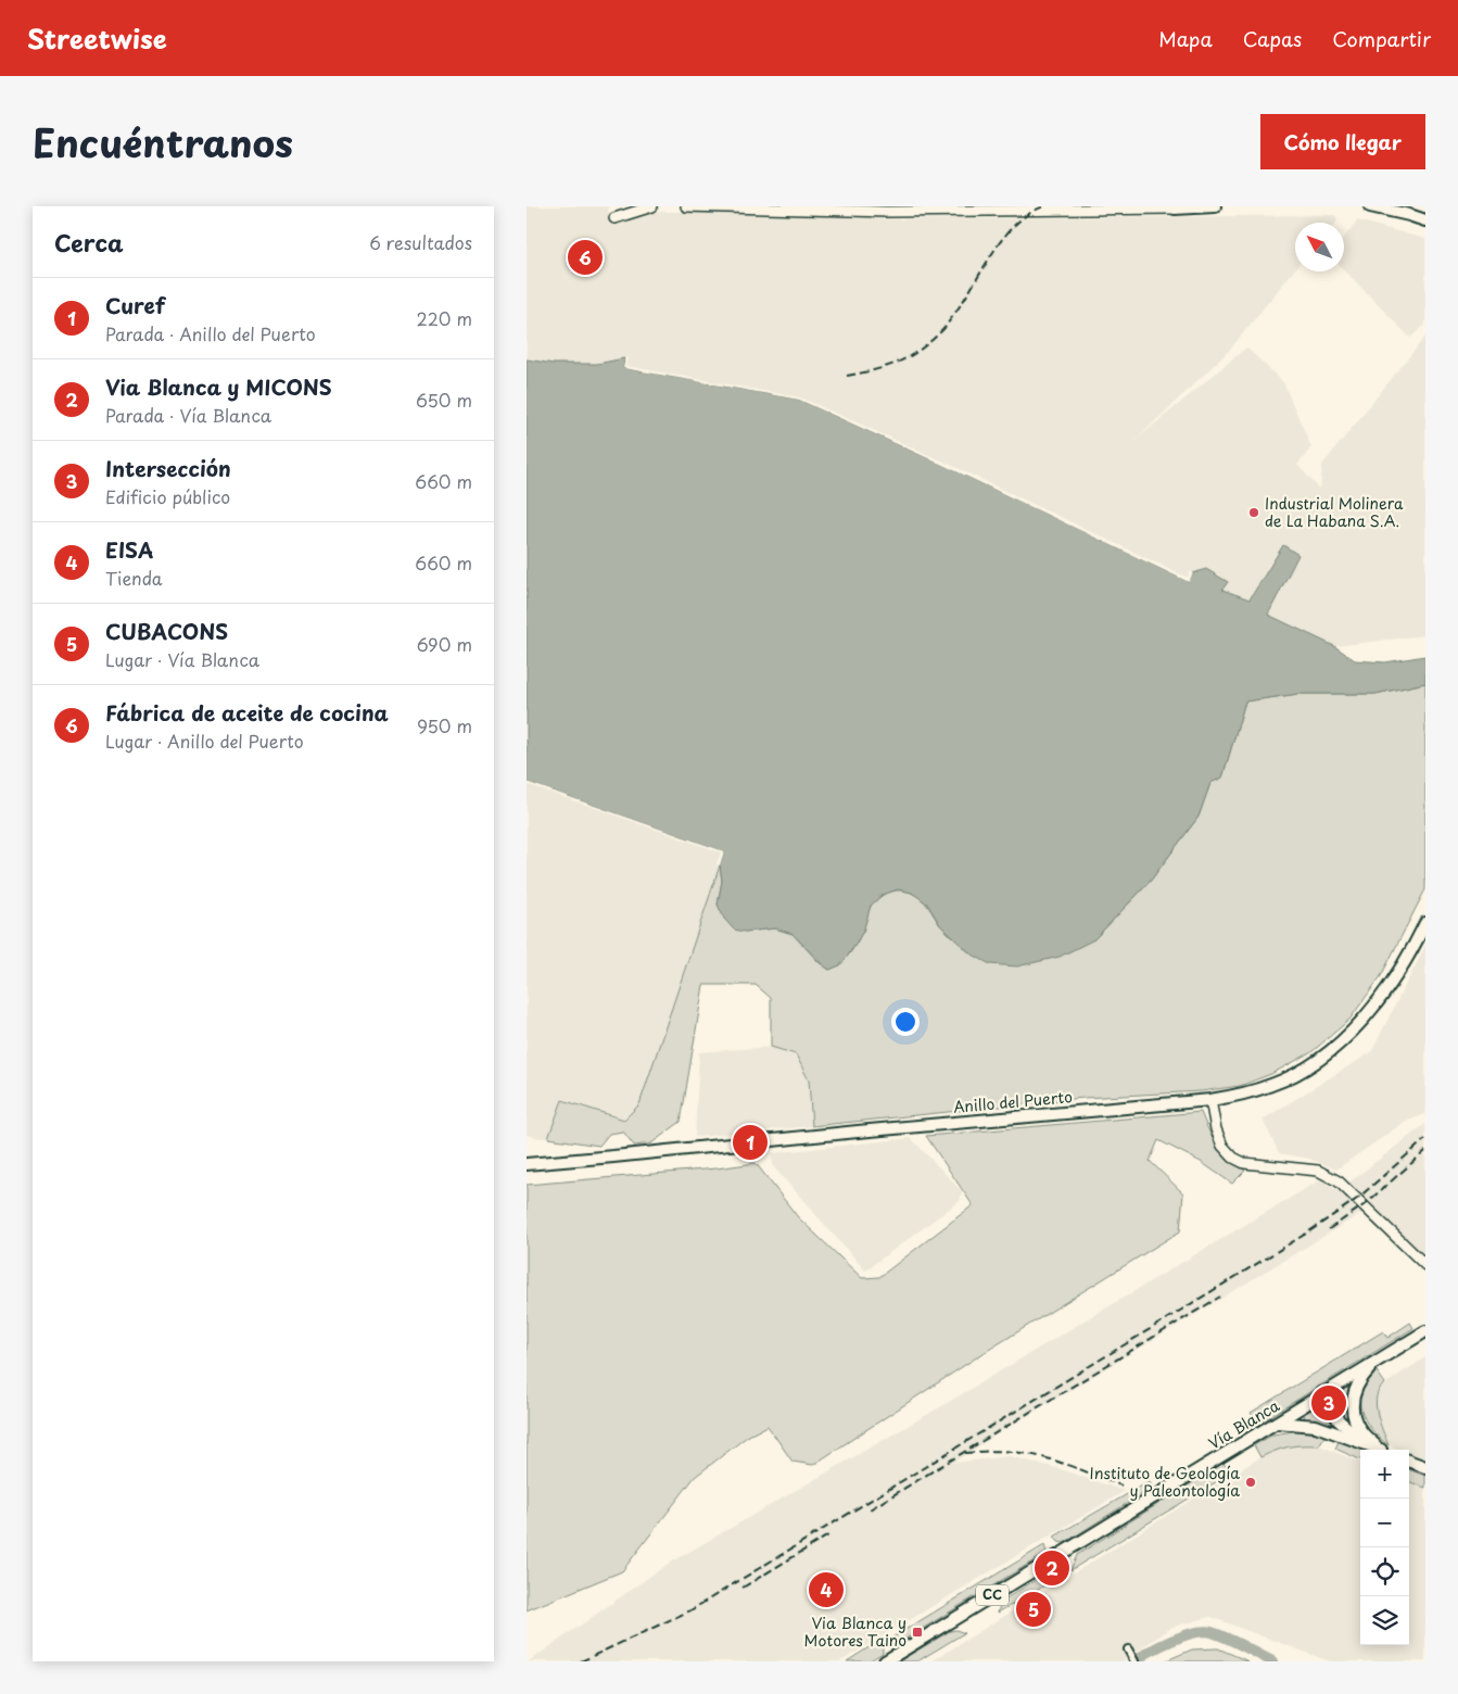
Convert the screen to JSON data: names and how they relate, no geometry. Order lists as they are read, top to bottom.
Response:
{
  "streets": {
    "main road": ["Anillo del Puerto", "Vía Blanca", "CC"]
  },
  "places": {
    "other": ["Industrial Molinera de La Habana S.A.", "Instituto de Geología y Paleontología"],
    "transit": ["Via Blanca y Motores Taino"]
  },
  "north": "top left",
  "page": {
    "header": "Streetwise",
    "nav": ["Mapa", "Capas", "Compartir"],
    "title": "Encuéntranos",
    "buttons": "Cómo llegar",
    "heading": ["Cerca", "6 resultados"],
    "pins": [
      "6",
      "1",
      "3",
      "2",
      "4",
      "5"
    ],
    "list": [
      {
        "mark": "1",
        "name": "Curef",
        "note": "Parada · Anillo del Puerto",
        "value": "220 m"
      },
      {
        "mark": "2",
        "name": "Via Blanca y MICONS",
        "note": "Parada · Vía Blanca",
        "value": "650 m"
      },
      {
        "mark": "3",
        "name": "Intersección",
        "note": "Edificio público",
        "value": "660 m"
      },
      {
        "mark": "4",
        "name": "EISA",
        "note": "Tienda",
        "value": "660 m"
      },
      {
        "mark": "5",
        "name": "CUBACONS",
        "note": "Lugar · Vía Blanca",
        "value": "690 m"
      },
      {
        "mark": "6",
        "name": "Fábrica de aceite de cocina",
        "note": "Lugar · Anillo del Puerto",
        "value": "950 m"
      }
    ],
    "map_buttons": ["+", "−"]
  }
}
